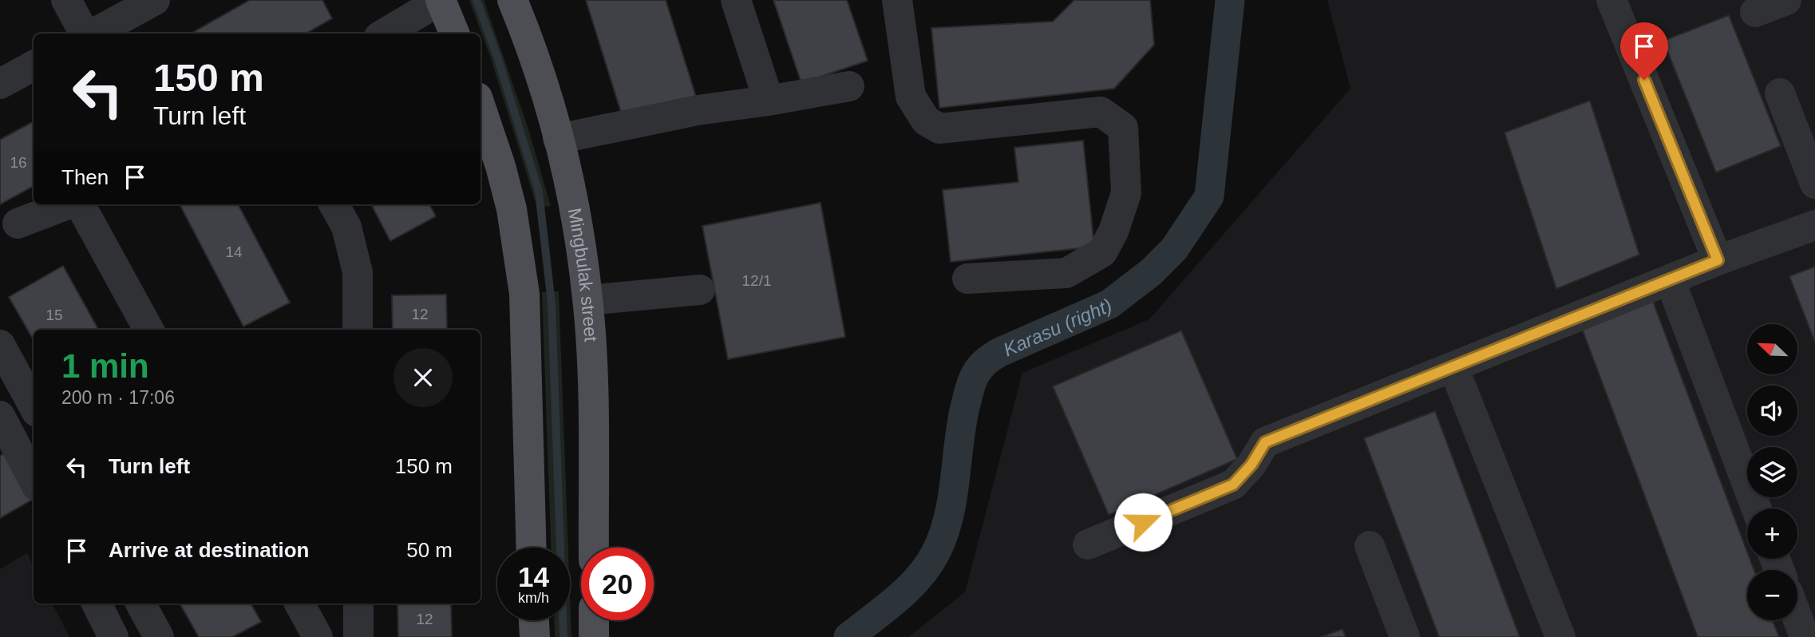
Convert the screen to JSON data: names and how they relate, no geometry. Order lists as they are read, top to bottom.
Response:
{
  "streets": {
    "main road": ["Mingbulak street"]
  },
  "water": ["Karasu (right)"],
  "house_numbers": [
    "16",
    "14",
    "12/1",
    "12",
    "15",
    "12"
  ],
  "north": "top left",
  "page": {
    "turn": ["150 m", "Turn left"],
    "then": "Then",
    "map_buttons": ["+", "−"],
    "heading": ["1 min", "200 m · 17:06"],
    "list": [
      {
        "name": "Turn left",
        "value": "150 m"
      },
      {
        "name": "Arrive at destination",
        "value": "50 m"
      }
    ],
    "speed": "14 km/h",
    "limit": "20"
  }
}
